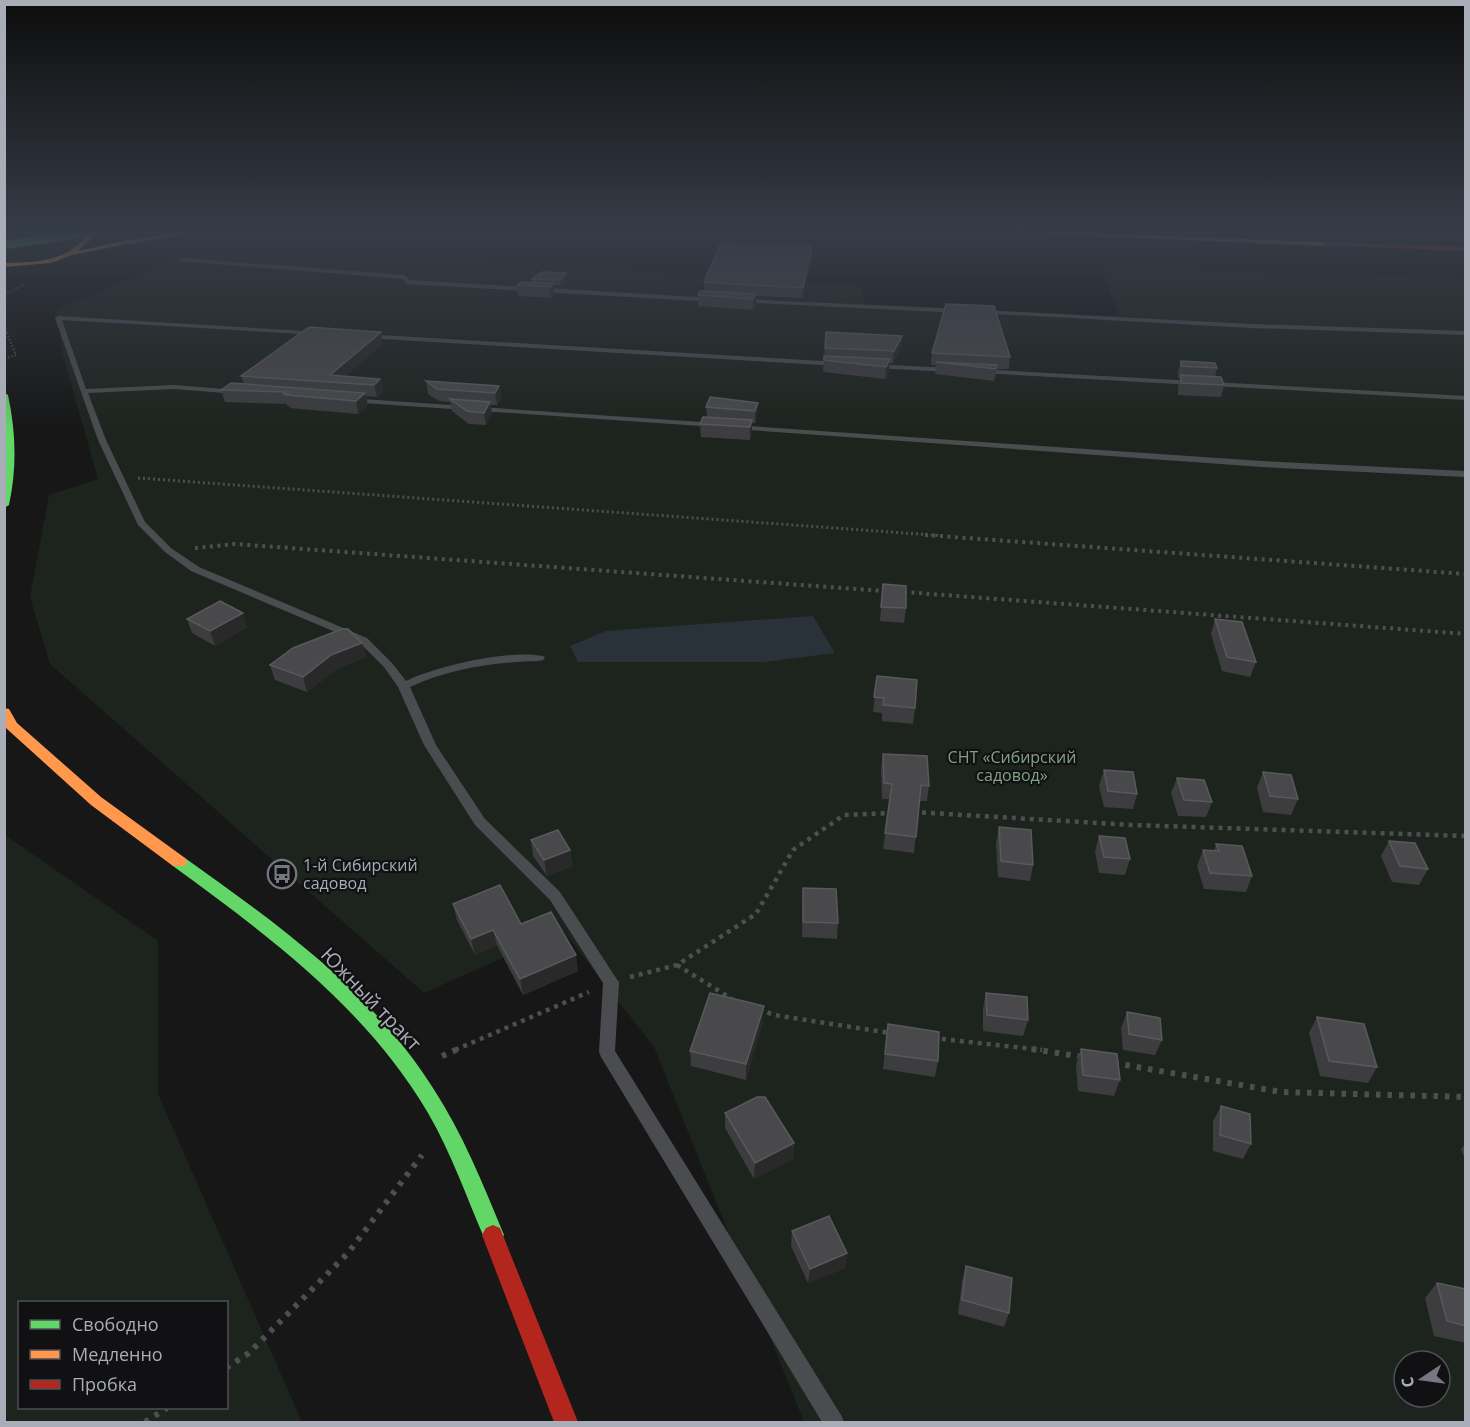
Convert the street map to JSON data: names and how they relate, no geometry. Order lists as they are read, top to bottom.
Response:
{
  "streets": {
    "main road": ["Южный тракт"]
  },
  "parks": ["СНТ «Сибирский садовод»"],
  "places": {
    "bus stop": ["1-й Сибирский садовод"]
  },
  "legend": ["Свободно", "Медленно", "Пробка"],
  "north": "left"
}
